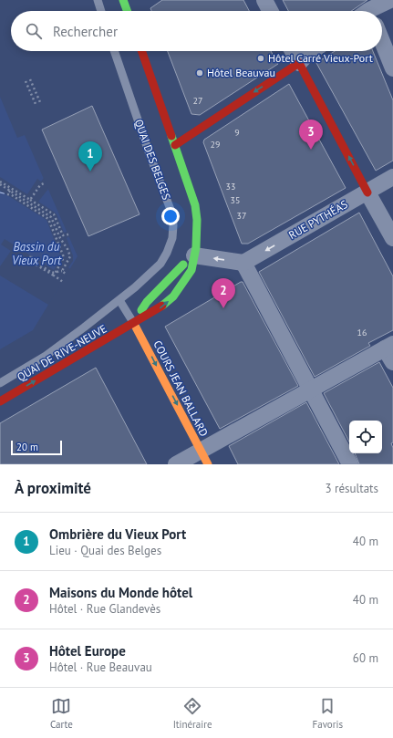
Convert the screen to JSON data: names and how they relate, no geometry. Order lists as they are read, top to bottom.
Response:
{
  "streets": {
    "main road": ["QUAI DE RIVE-NEUVE", "COURS JEAN BALLARD"],
    "street": ["RUE PYTHÉAS"],
    "lane": ["QUAI DES BELGES"]
  },
  "crossings": [
    ["QUAI DES BELGES", "QUAI DE RIVE-NEUVE"],
    ["QUAI DE RIVE-NEUVE", "COURS JEAN BALLARD"]
  ],
  "one_way": ["COURS JEAN BALLARD"],
  "water": ["Bassin du Vieux Port"],
  "places": ["Hôtel Carré Vieux-Port", "Hôtel Beauvau"],
  "house_numbers": [
    "27",
    "9",
    "29",
    "33",
    "35",
    "37",
    "16"
  ],
  "scale_bar": "20 m",
  "page": {
    "search": "Rechercher",
    "pins": ["3", "1", "2"],
    "scale": "20 m",
    "heading": ["À proximité", "3 résultats"],
    "list": [
      {
        "mark": "1",
        "name": "Ombrière du Vieux Port",
        "note": "Lieu · Quai des Belges",
        "value": "40 m"
      },
      {
        "mark": "2",
        "name": "Maisons du Monde hôtel",
        "note": "Hôtel · Rue Glandevès",
        "value": "40 m"
      },
      {
        "mark": "3",
        "name": "Hôtel Europe",
        "note": "Hôtel · Rue Beauvau",
        "value": "60 m"
      }
    ],
    "nav": ["Carte", "Itinéraire", "Favoris"]
  }
}
